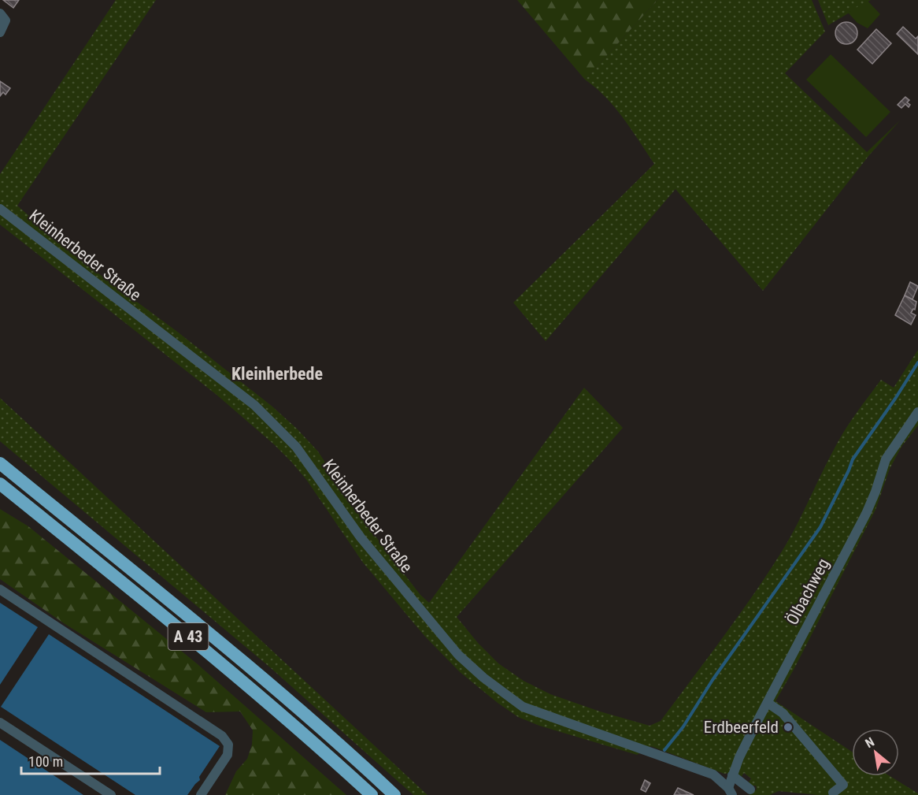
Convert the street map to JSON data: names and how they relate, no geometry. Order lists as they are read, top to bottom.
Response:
{
  "streets": {
    "highway": ["A 43"],
    "street": ["Kleinherbeder Straße", "Ölbachweg"]
  },
  "crossings": [
    ["Kleinherbeder Straße", "Ölbachweg"]
  ],
  "districts": ["Kleinherbede"],
  "places": ["Erdbeerfeld"],
  "scale_bar": "100 m",
  "north": "top left"
}
